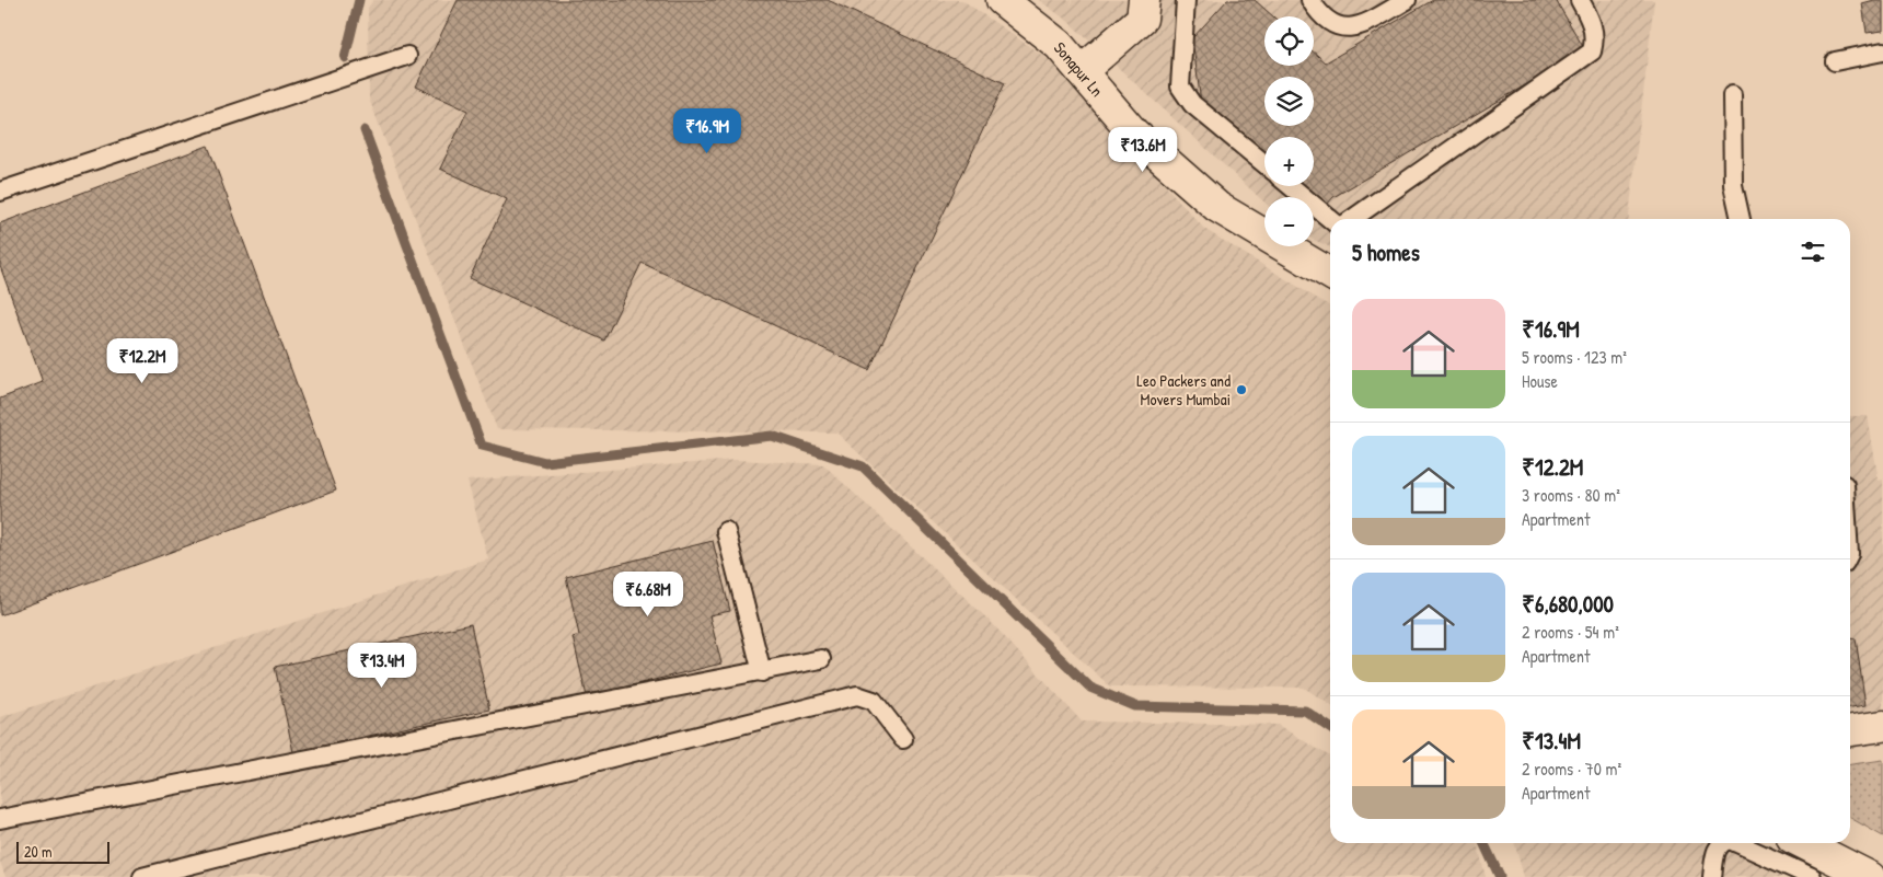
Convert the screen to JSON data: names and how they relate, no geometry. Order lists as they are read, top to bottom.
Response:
{
  "streets": {
    "street": ["Sonapur Ln"]
  },
  "places": ["Leo Packers and Movers Mumbai"],
  "scale_bar": "20 m",
  "page": {
    "map_buttons": ["+", "−"],
    "price": [
      "₹16.9M",
      "₹13.6M",
      "₹12.2M",
      "₹6.68M",
      "₹13.4M"
    ],
    "heading": "5 homes",
    "list": [
      {
        "name": "₹16.9M",
        "note": "5 rooms · 123 m² · House"
      },
      {
        "name": "₹12.2M",
        "note": "3 rooms · 80 m² · Apartment"
      },
      {
        "name": "₹6,680,000",
        "note": "2 rooms · 54 m² · Apartment"
      },
      {
        "name": "₹13.4M",
        "note": "2 rooms · 70 m² · Apartment"
      }
    ],
    "scale": "20 m"
  }
}
